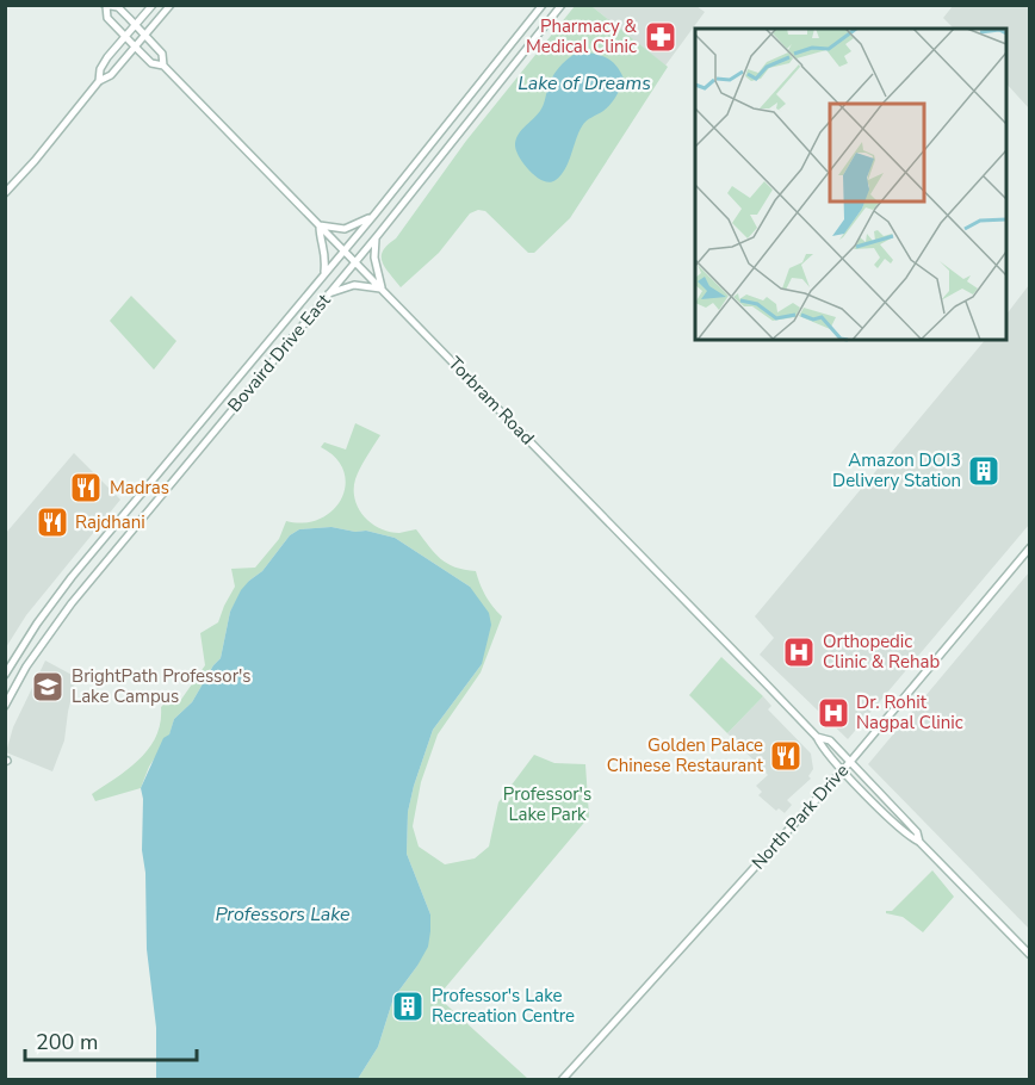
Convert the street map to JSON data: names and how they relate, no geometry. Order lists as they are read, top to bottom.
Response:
{
  "streets": {
    "main road": ["Bovaird Drive East", "Torbram Road", "North Park Drive"]
  },
  "crossings": [
    ["Bovaird Drive East", "Torbram Road"],
    ["Torbram Road", "North Park Drive"]
  ],
  "water": ["Lake of Dreams", "Professors Lake"],
  "parks": ["Professor's Lake Park"],
  "places": {
    "pharmacy": ["Pharmacy & Medical Clinic"],
    "building": ["Amazon DOI3 Delivery Station", "Professor's Lake Recreation Centre"],
    "restaurant": ["Madras", "Rajdhani", "Golden Palace Chinese Restaurant"],
    "hospital": ["Orthopedic Clinic & Rehab", "Dr. Rohit Nagpal Clinic"],
    "school or university": ["BrightPath Professor's Lake Campus"]
  },
  "scale_bar": "200 m"
}
